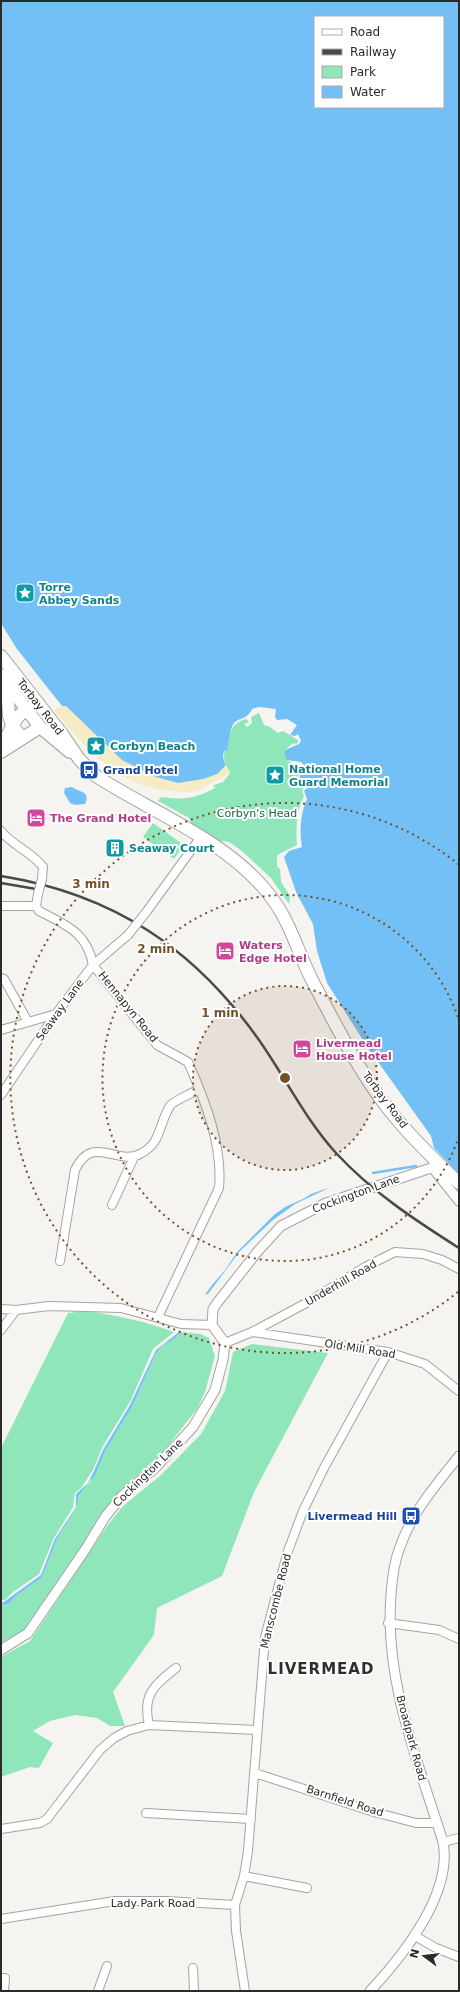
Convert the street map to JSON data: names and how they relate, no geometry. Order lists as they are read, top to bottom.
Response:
{
  "streets": {
    "main road": ["Torbay Road"],
    "street": [
      "Hennapyn Road",
      "Seaway Lane",
      "Cockington Lane",
      "Underhill Road",
      "Old Mill Road",
      "Manscombe Road",
      "Broadpark Road",
      "Barnfield Road",
      "Lady Park Road"
    ]
  },
  "crossings": [
    ["Torbay Road", "Seaway Lane"],
    ["Torbay Road", "Cockington Lane"],
    ["Hennapyn Road", "Seaway Lane"],
    ["Cockington Lane", "Underhill Road"],
    ["Underhill Road", "Old Mill Road"],
    ["Old Mill Road", "Manscombe Road"],
    ["Manscombe Road", "Barnfield Road"],
    ["Manscombe Road", "Lady Park Road"],
    ["Broadpark Road", "Barnfield Road"]
  ],
  "districts": ["LIVERMEAD"],
  "parks": ["Corbyn's Head"],
  "places": {
    "place": ["Torre Abbey Sands", "Corbyn Beach", "National Home Guard Memorial"],
    "bus stop": ["Grand Hotel", "Livermead Hill"],
    "hotel": ["The Grand Hotel", "Waters Edge Hotel", "Livermead House Hotel"],
    "building": ["Seaway Court"]
  },
  "legend": [
    "Road",
    "Railway",
    "Park",
    "Water"
  ],
  "north": "left",
  "rings": ["3 min", "2 min", "1 min"]
}
